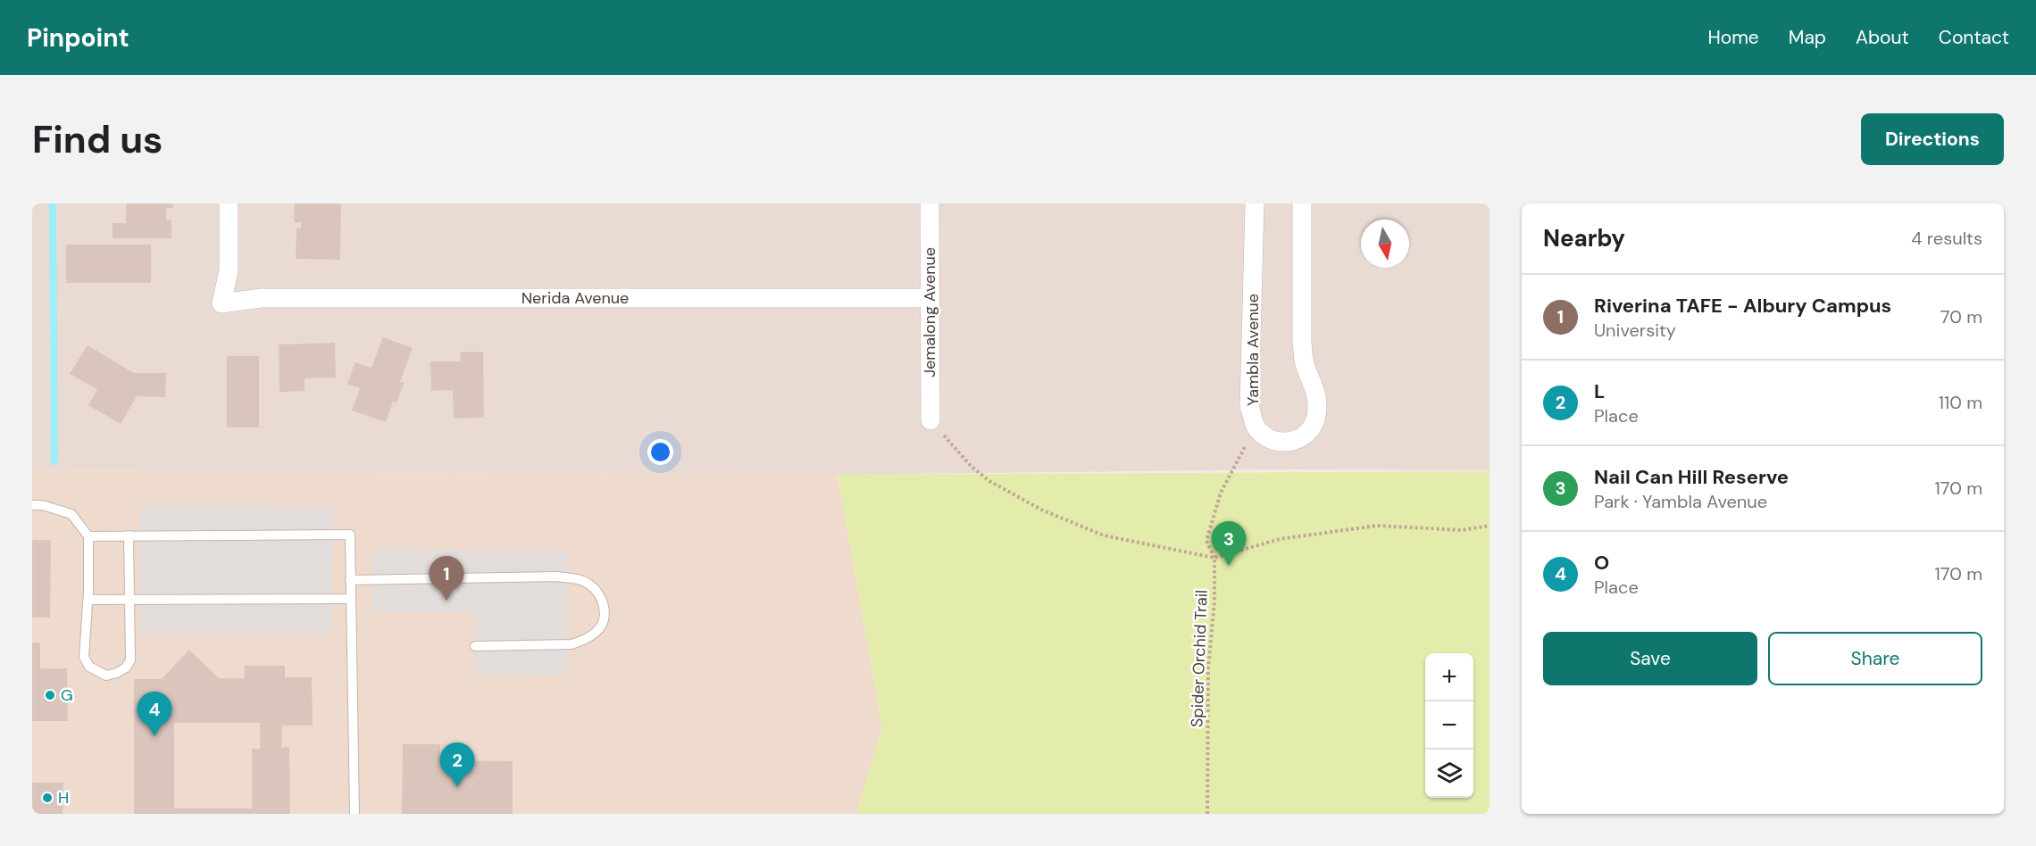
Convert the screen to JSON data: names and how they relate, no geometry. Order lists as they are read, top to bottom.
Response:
{
  "streets": {
    "street": ["Nerida Avenue", "Jemalong Avenue", "Yambla Avenue"],
    "path": ["Spider Orchid Trail"]
  },
  "crossings": [
    ["Nerida Avenue", "Jemalong Avenue"],
    ["Yambla Avenue", "Spider Orchid Trail"]
  ],
  "places": ["G", "H"],
  "north": "bottom",
  "page": {
    "header": "Pinpoint",
    "nav": [
      "Home",
      "Map",
      "About",
      "Contact"
    ],
    "buttons": [
      "Directions",
      ["Save", "Share"]
    ],
    "title": "Find us",
    "heading": ["Nearby", "4 results"],
    "list": [
      {
        "mark": "1",
        "name": "Riverina TAFE - Albury Campus",
        "note": "University",
        "value": "70 m"
      },
      {
        "mark": "2",
        "name": "L",
        "note": "Place",
        "value": "110 m"
      },
      {
        "mark": "3",
        "name": "Nail Can Hill Reserve",
        "note": "Park · Yambla Avenue",
        "value": "170 m"
      },
      {
        "mark": "4",
        "name": "O",
        "note": "Place",
        "value": "170 m"
      }
    ],
    "pins": [
      "3",
      "1",
      "4",
      "2"
    ],
    "map_buttons": ["+", "−"]
  }
}
